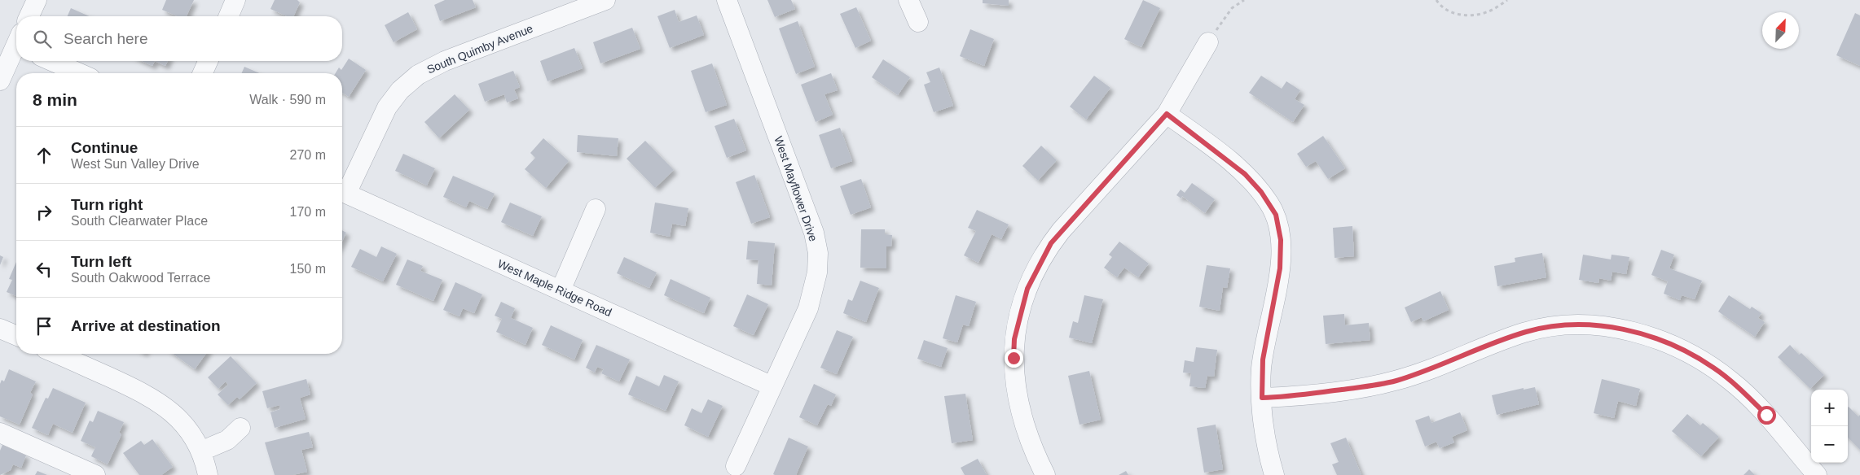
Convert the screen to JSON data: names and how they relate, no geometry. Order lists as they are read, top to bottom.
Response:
{
  "streets": {
    "street": ["South Quimby Avenue", "West Mayflower Drive", "West Maple Ridge Road"]
  },
  "crossings": [
    ["West Mayflower Drive", "West Maple Ridge Road"]
  ],
  "north": "top right",
  "page": {
    "search": "Search here",
    "heading": ["8 min", "Walk · 590 m"],
    "list": [
      ["Continue", "West Sun Valley Drive", "270 m"],
      ["Turn right", "South Clearwater Place", "170 m"],
      ["Turn left", "South Oakwood Terrace", "150 m"],
      "Arrive at destination"
    ],
    "map_buttons": ["+", "−"]
  }
}
